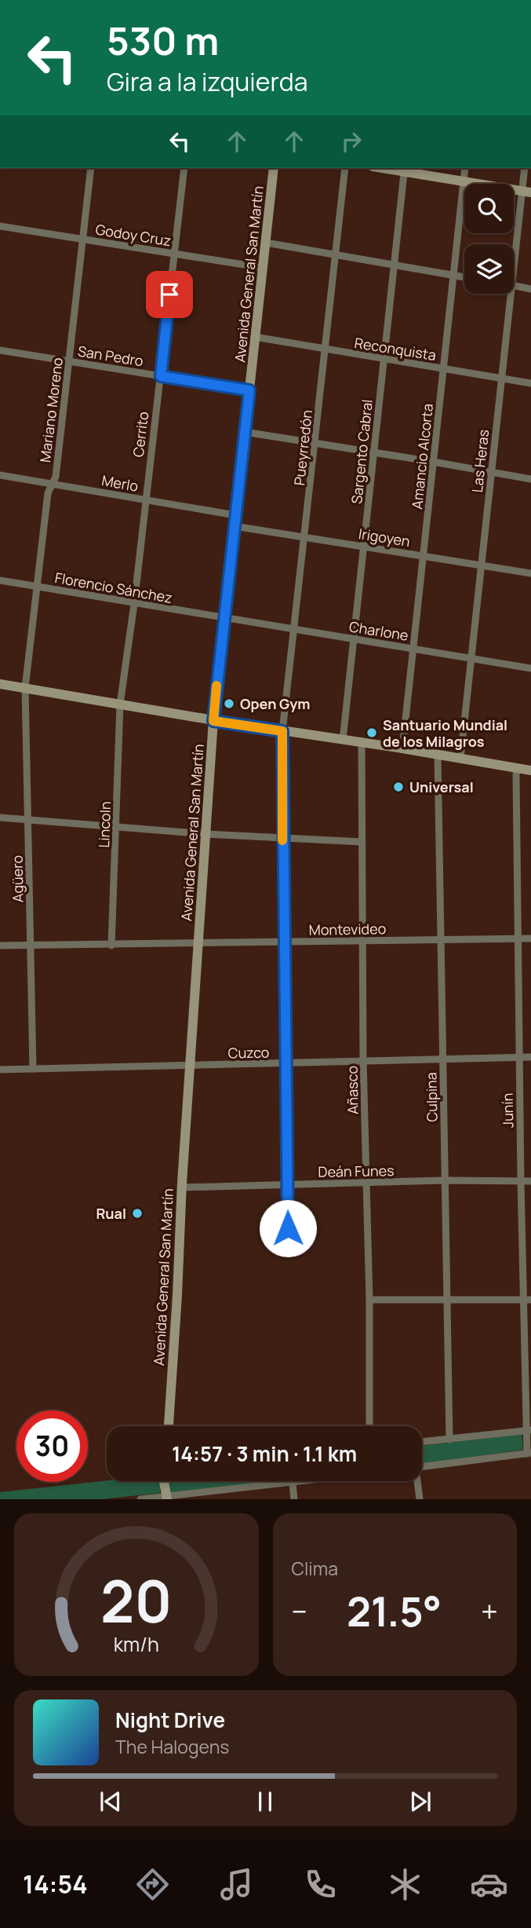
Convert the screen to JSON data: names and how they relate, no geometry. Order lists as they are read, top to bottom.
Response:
{
  "streets": {
    "main road": ["Avenida General San Martín"],
    "street": [
      "Godoy Cruz",
      "Reconquista",
      "San Pedro",
      "Mariano Moreno",
      "Cerrito",
      "Pueyrredón",
      "Sargento Cabral",
      "Amancio Alcorta",
      "Las Heras",
      "Merlo",
      "Irigoyen",
      "Florencio Sánchez",
      "Charlone",
      "Lincoln",
      "Agüero",
      "Montevideo",
      "Cuzco",
      "Añasco",
      "Culpina",
      "Junín",
      "Deán Funes"
    ]
  },
  "crossings": [
    ["Godoy Cruz", "Avenida General San Martín"],
    ["Godoy Cruz", "Mariano Moreno"],
    ["Godoy Cruz", "Cerrito"],
    ["Avenida General San Martín", "Reconquista"],
    ["Avenida General San Martín", "San Pedro"],
    ["Avenida General San Martín", "Merlo"],
    ["Avenida General San Martín", "Irigoyen"],
    ["Avenida General San Martín", "Florencio Sánchez"],
    ["Avenida General San Martín", "Charlone"],
    ["Avenida General San Martín", "Montevideo"],
    ["Avenida General San Martín", "Cuzco"],
    ["Avenida General San Martín", "Deán Funes"],
    ["Reconquista", "Pueyrredón"],
    ["Reconquista", "Sargento Cabral"],
    ["Reconquista", "Amancio Alcorta"],
    ["Reconquista", "Las Heras"],
    ["San Pedro", "Mariano Moreno"],
    ["San Pedro", "Cerrito"],
    ["Mariano Moreno", "Merlo"],
    ["Mariano Moreno", "Florencio Sánchez"],
    ["Mariano Moreno", "Agüero"],
    ["Cerrito", "Merlo"],
    ["Cerrito", "Florencio Sánchez"],
    ["Cerrito", "Lincoln"],
    ["Pueyrredón", "Irigoyen"],
    ["Pueyrredón", "Charlone"],
    ["Pueyrredón", "Montevideo"],
    ["Pueyrredón", "Cuzco"],
    ["Pueyrredón", "Deán Funes"],
    ["Sargento Cabral", "Irigoyen"],
    ["Sargento Cabral", "Charlone"],
    ["Amancio Alcorta", "Irigoyen"],
    ["Amancio Alcorta", "Charlone"],
    ["Las Heras", "Irigoyen"],
    ["Las Heras", "Charlone"],
    ["Florencio Sánchez", "Charlone"],
    ["Lincoln", "Montevideo"],
    ["Agüero", "Montevideo"],
    ["Agüero", "Cuzco"],
    ["Montevideo", "Añasco"],
    ["Montevideo", "Culpina"],
    ["Montevideo", "Junín"],
    ["Cuzco", "Añasco"],
    ["Cuzco", "Culpina"],
    ["Cuzco", "Junín"],
    ["Añasco", "Deán Funes"],
    ["Culpina", "Deán Funes"],
    ["Junín", "Deán Funes"]
  ],
  "places": [
    "Open Gym",
    "Santuario Mundial de los Milagros",
    "Universal",
    "Rual"
  ],
  "page": {
    "turn": ["530 m", "Gira a la izquierda"],
    "limit": "30",
    "trip": "14:57 · 3 min · 1.1 km",
    "tile": "Clima",
    "heat": ["−", "21.5°", "+"],
    "song": ["Night Drive", "The Halogens"],
    "tabs": "14:54",
    "gauge": ["20", "km/h"]
  }
}
